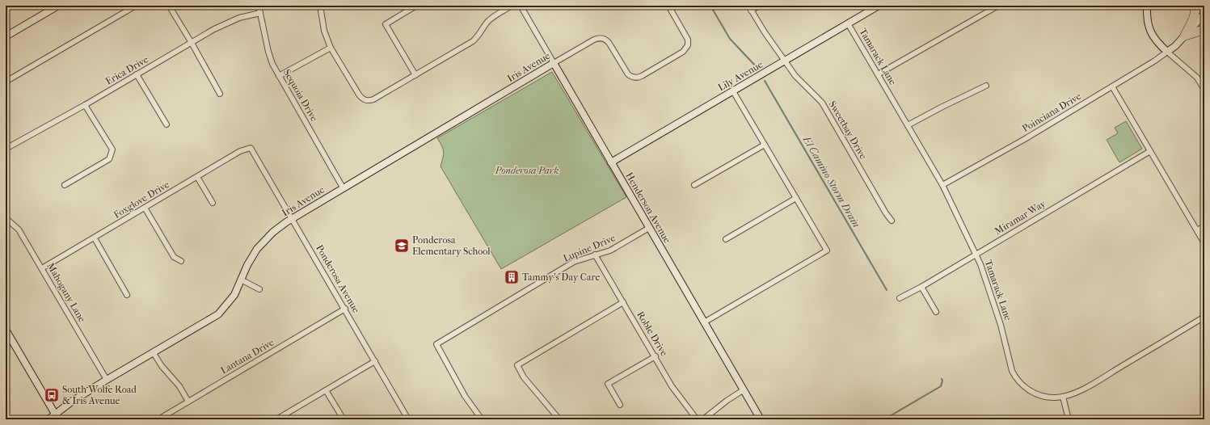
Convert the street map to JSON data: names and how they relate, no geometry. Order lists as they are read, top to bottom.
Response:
{
  "streets": {
    "street": [
      "Tamarack Lane",
      "Iris Avenue",
      "Erica Drive",
      "Lily Avenue",
      "Sequoia Drive",
      "Poinciana Drive",
      "Sweetbay Drive",
      "Foxglove Drive",
      "Henderson Avenue",
      "Miramar Way",
      "Lupine Drive",
      "Ponderosa Avenue",
      "Mahogany Lane",
      "Roble Drive",
      "Lantana Drive"
    ]
  },
  "crossings": [
    ["Tamarack Lane", "Lily Avenue"],
    ["Tamarack Lane", "Poinciana Drive"],
    ["Tamarack Lane", "Miramar Way"],
    ["Iris Avenue", "Sequoia Drive"],
    ["Iris Avenue", "Henderson Avenue"],
    ["Iris Avenue", "Ponderosa Avenue"],
    ["Iris Avenue", "Mahogany Lane"],
    ["Erica Drive", "Sequoia Drive"],
    ["Lily Avenue", "Sweetbay Drive"],
    ["Lily Avenue", "Henderson Avenue"],
    ["Foxglove Drive", "Ponderosa Avenue"],
    ["Foxglove Drive", "Mahogany Lane"],
    ["Henderson Avenue", "Lupine Drive"],
    ["Lupine Drive", "Roble Drive"],
    ["Ponderosa Avenue", "Lantana Drive"]
  ],
  "water": ["El Camino Storm Drain"],
  "parks": ["Ponderosa Park"],
  "places": {
    "school or university": ["Ponderosa Elementary School"],
    "building": ["Tammy's Day Care"],
    "bus stop": ["South Wolfe Road & Iris Avenue"]
  }
}
